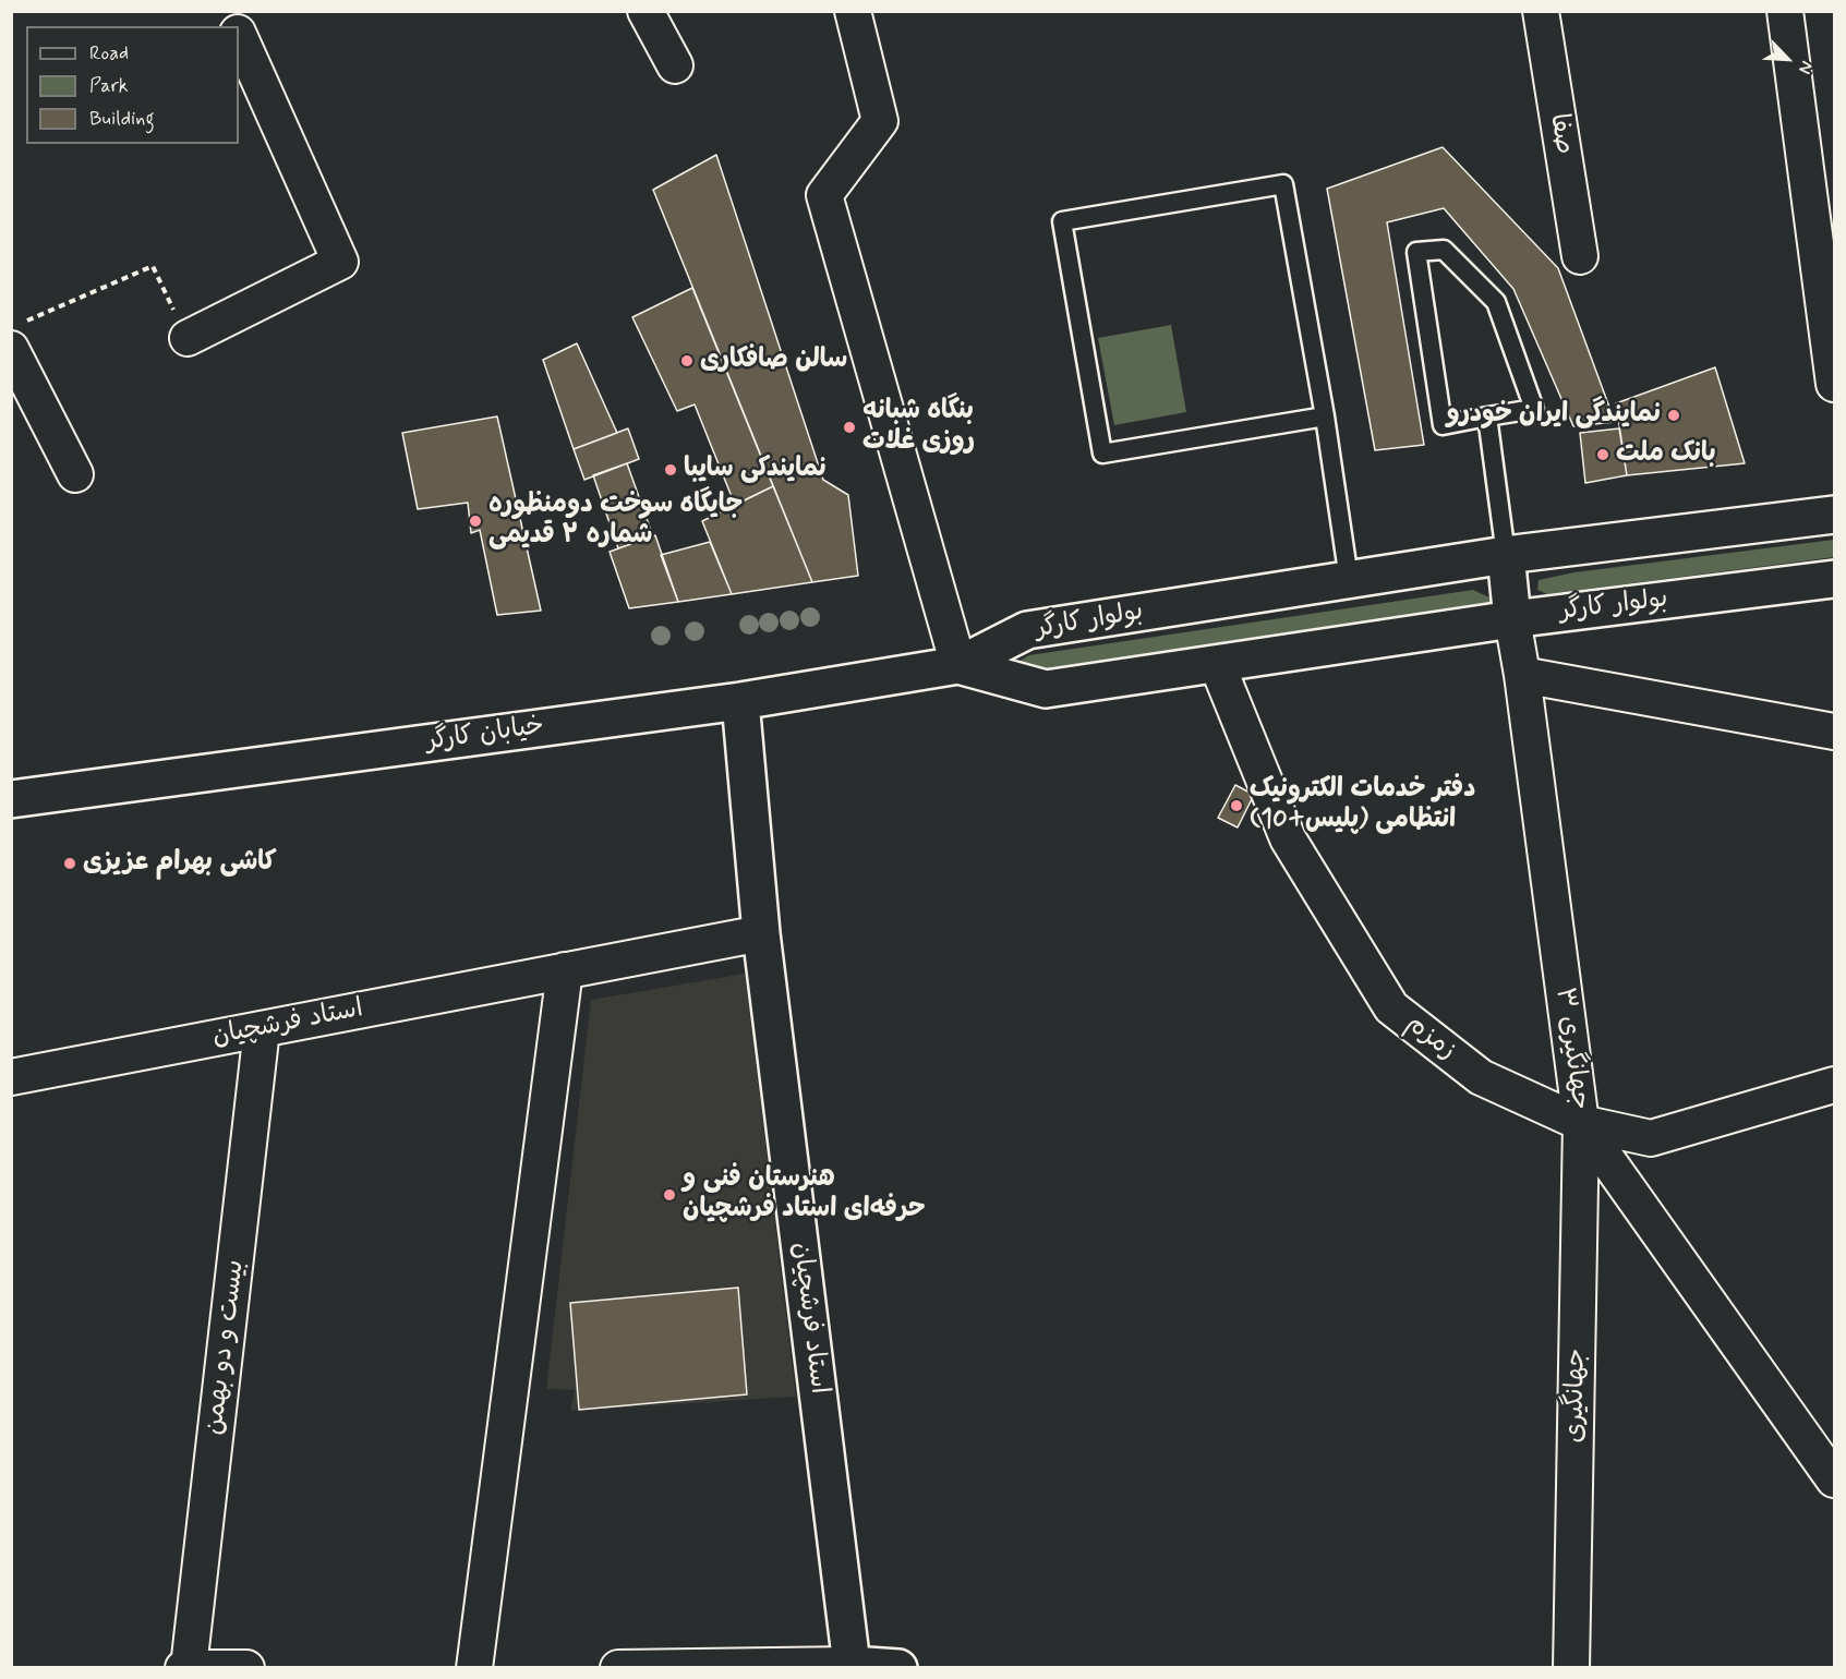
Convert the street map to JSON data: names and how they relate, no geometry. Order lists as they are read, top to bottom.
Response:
{
  "streets": {
    "main road": ["بولوار کارگر", "خیابان کارگر", "استاد فرشچیان"],
    "street": [
      "صفا",
      "زمزم",
      "جهانگیری ۳",
      "بیست و دو بهمن",
      "جهانگیری"
    ]
  },
  "crossings": [
    ["بولوار کارگر", "خیابان کارگر"],
    ["بولوار کارگر", "زمزم"],
    ["بولوار کارگر", "جهانگیری ۳"],
    ["خیابان کارگر", "استاد فرشچیان"],
    ["استاد فرشچیان", "بیست و دو بهمن"],
    ["زمزم", "جهانگیری ۳"],
    ["زمزم", "جهانگیری"],
    ["جهانگیری ۳", "جهانگیری"]
  ],
  "places": [
    "سالن صافكارى",
    "نمایندگی ایران خودرو",
    "بنگاه شبانه روزی غلات",
    "بانک ملت",
    "نمايندكى سايبا",
    "جایگاه سوخت دومنظوره شماره ۲ قدیمی",
    "دفتر خدمات الکترونیک انتظامی (پلیس+10)",
    "کاشی بهرام عزیزی",
    "هنرستان فنی و حرفه‌ای استاد فرشچیان"
  ],
  "legend": ["Road", "Park", "Building"],
  "north": "bottom right"
}
